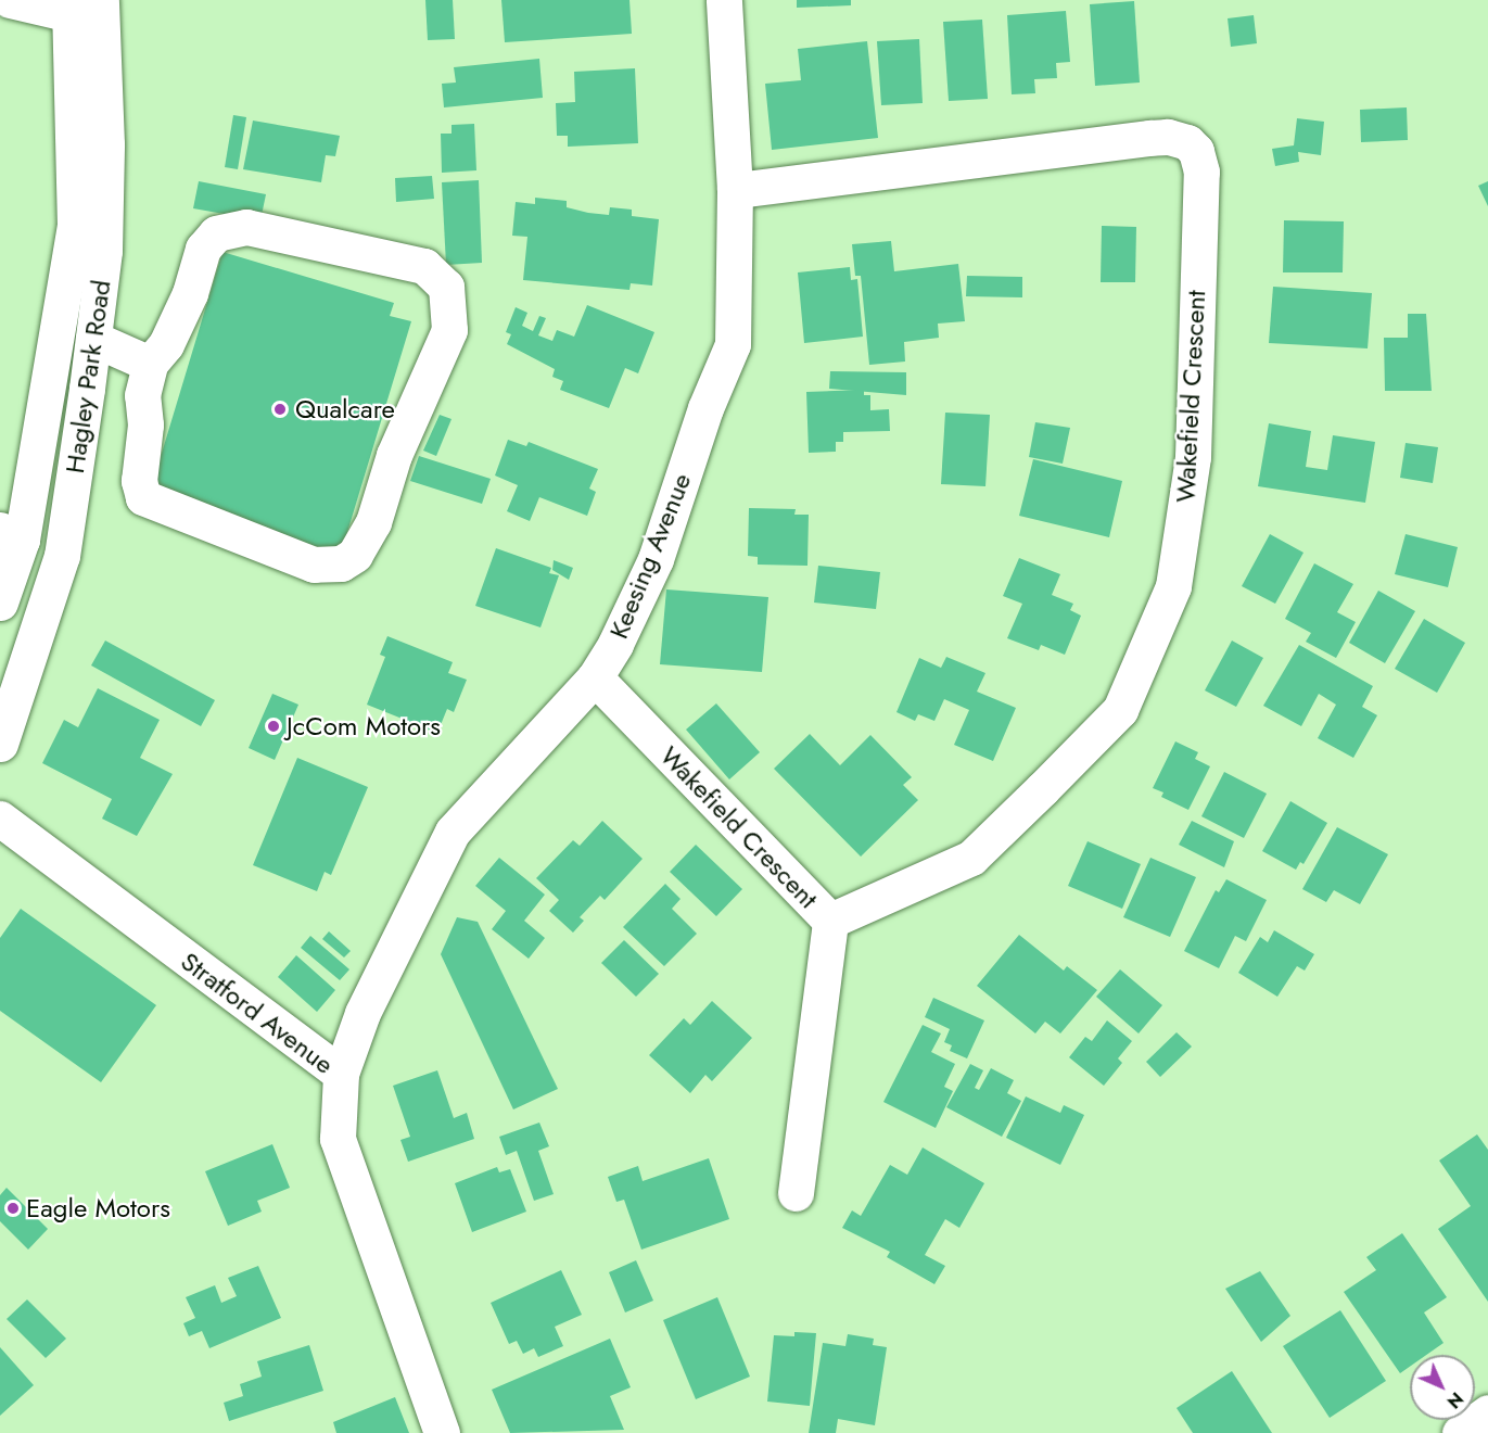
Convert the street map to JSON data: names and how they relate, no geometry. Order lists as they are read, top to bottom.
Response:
{
  "streets": {
    "street": [
      "Hagley Park Road",
      "Wakefield Crescent",
      "Keesing Avenue",
      "Stratford Avenue"
    ]
  },
  "crossings": [
    ["Wakefield Crescent", "Keesing Avenue"],
    ["Keesing Avenue", "Stratford Avenue"]
  ],
  "places": ["Qualcare", "JcCom Motors", "Eagle Motors"],
  "north": "bottom right"
}
